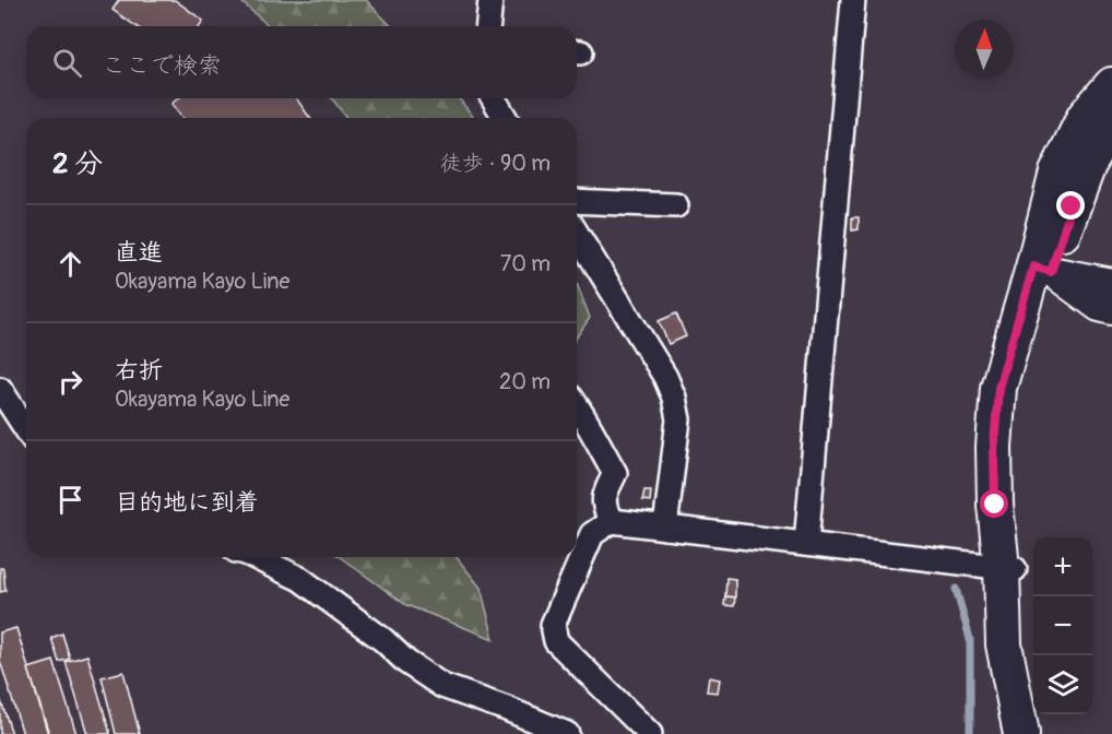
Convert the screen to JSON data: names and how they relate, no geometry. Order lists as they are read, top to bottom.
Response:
{
  "north": "top",
  "page": {
    "search": "ここで検索",
    "heading": ["2 分", "徒歩 · 90 m"],
    "list": [
      ["直進", "Okayama Kayo Line", "70 m"],
      ["右折", "Okayama Kayo Line", "20 m"],
      "目的地に到着"
    ],
    "map_buttons": ["+", "−"]
  }
}
